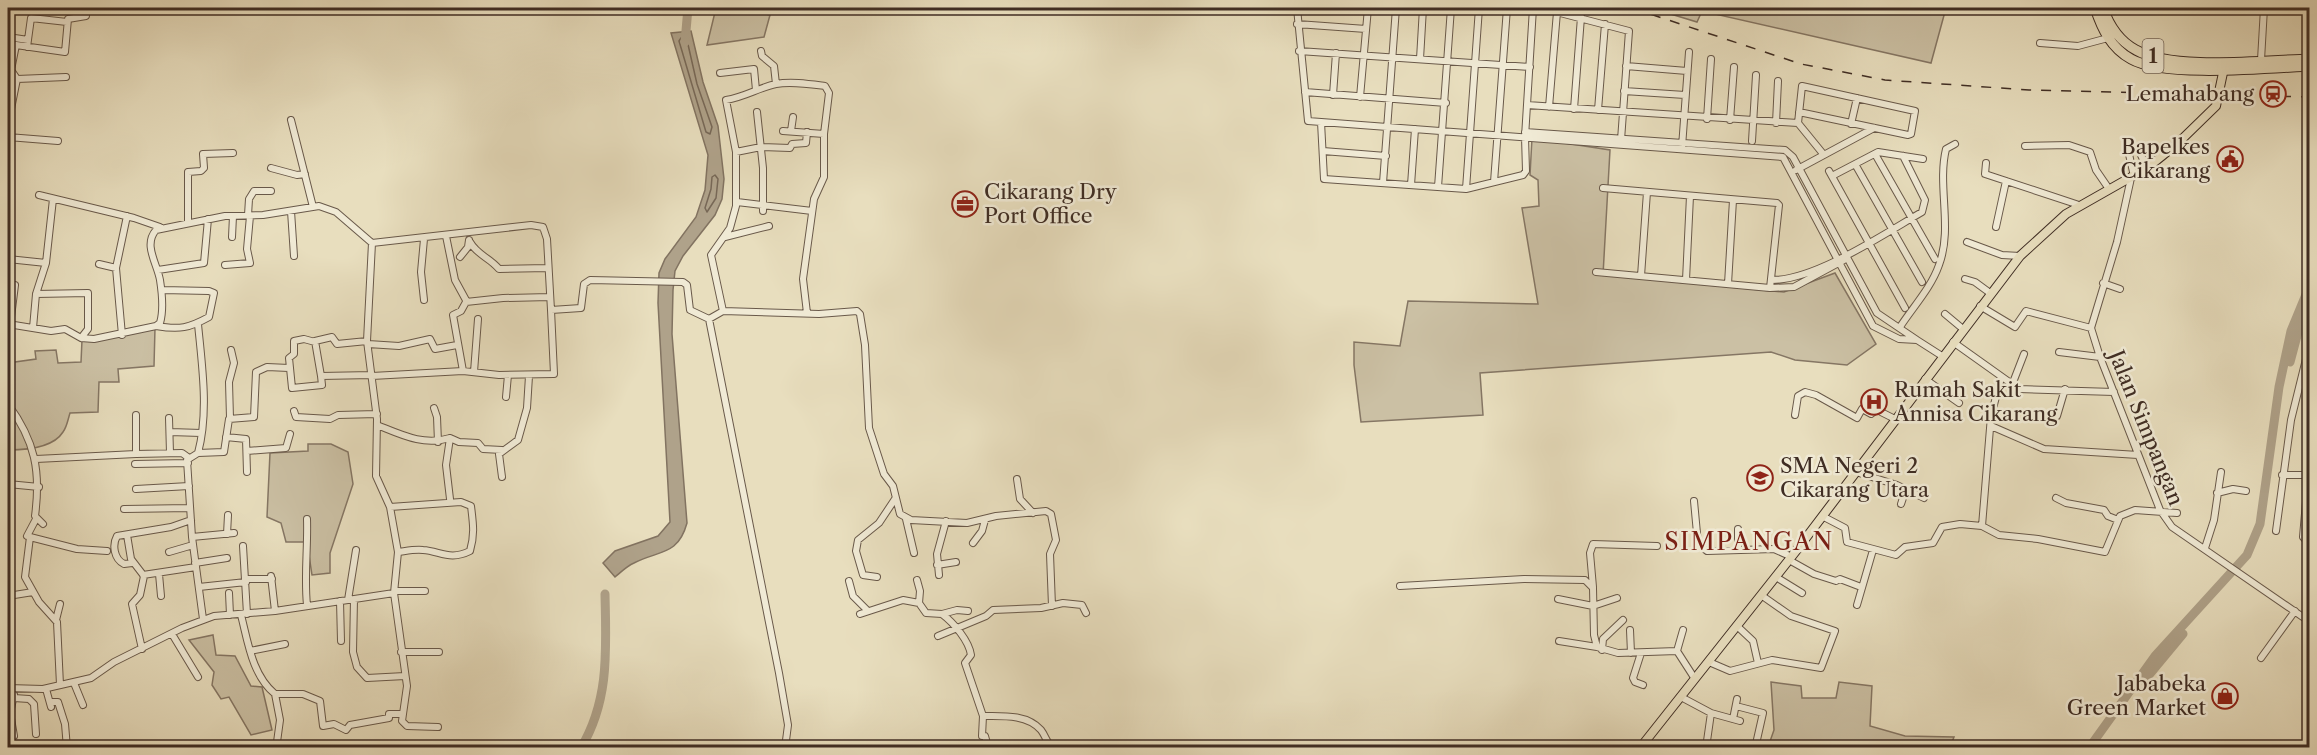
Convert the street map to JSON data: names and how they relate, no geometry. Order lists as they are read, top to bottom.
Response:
{
  "streets": {
    "highway": ["1"],
    "street": ["Jalan Simpangan"]
  },
  "districts": ["SIMPANGAN"],
  "places": {
    "station": ["Lemahabang"],
    "public building": ["Bapelkes Cikarang"],
    "office": ["Cikarang Dry Port Office"],
    "hospital": ["Rumah Sakit Annisa Cikarang"],
    "school or university": ["SMA Negeri 2 Cikarang Utara"],
    "shop": ["Jababeka Green Market"]
  }
}
